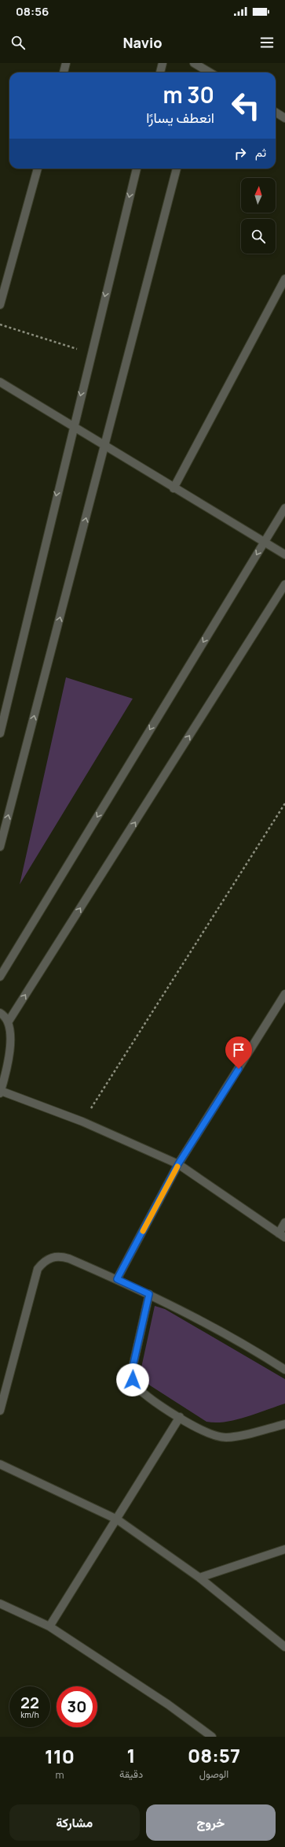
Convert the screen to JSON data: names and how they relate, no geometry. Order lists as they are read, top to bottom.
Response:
{
  "north": "top",
  "page": {
    "status": "08:56",
    "header": "Navio",
    "turn": ["30 m", "انعطف يسارًا"],
    "then": "ثم",
    "speed": "22 km/h",
    "limit": "30",
    "eta": [
      "08:57",
      "الوصول",
      "1",
      "دقيقة",
      "110",
      "m"
    ],
    "buttons": ["خروج", "مشاركة"]
  }
}
